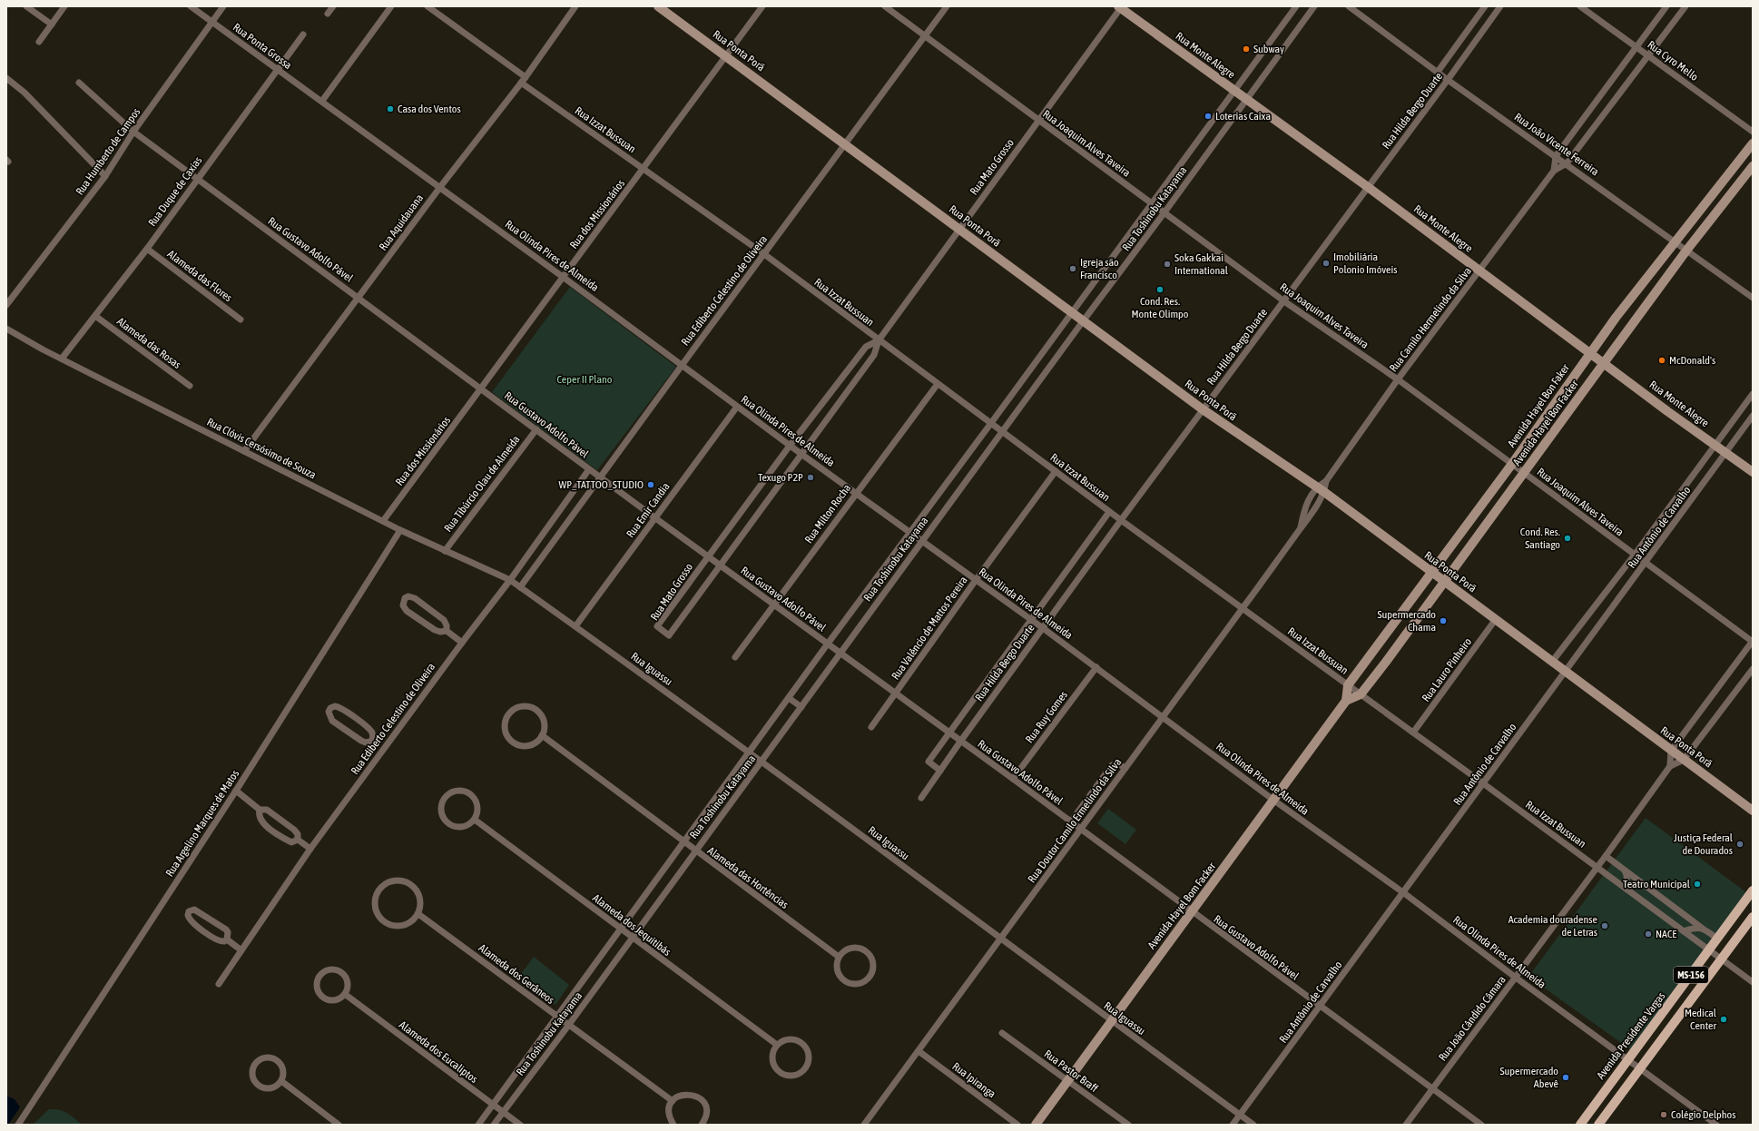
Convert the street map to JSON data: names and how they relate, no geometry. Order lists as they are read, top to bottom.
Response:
{
  "streets": {
    "main road": ["MS-156", "Avenida Presidente Vargas"],
    "street": [
      "Rua Ponta Grossa",
      "Rua Ponta Porã",
      "Rua Monte Alegre",
      "Rua Cyro Mello",
      "Rua Hilda Bergo Duarte",
      "Rua Izzat Bussuan",
      "Rua Joaquim Alves Taveira",
      "Rua João Vicente Ferreira",
      "Rua Humberto de Campos",
      "Rua Mato Grosso",
      "Rua Duque de Caxias",
      "Rua Toshinobu Katayama",
      "Rua dos Missionários",
      "Rua Aquidauana",
      "Rua Gustavo Adolfo Pável",
      "Rua Olinda Pires de Almeida",
      "Alameda das Flores",
      "Rua Ediberto Celestino de Oliveira",
      "Rua Camilo Hermelindo da Silva",
      "Alameda das Rosas",
      "Avenida Hayel Bon Faker",
      "Avenida Hayel Bon Facker",
      "Rua Clóvis Cersósimo de Souza",
      "Rua Tibúrcio Olau de Almeida",
      "Rua Emir Candia",
      "Rua Milton Rocha",
      "Rua Antônio de Carvalho",
      "Rua Valêncio de Mattos Pereira",
      "Rua Iguassu",
      "Rua Lauro Pinheiro",
      "Rua Ruy Gomes",
      "Rua Doutor Camilo Ermelindo da Silva",
      "Rua Argelino Marques de Matos",
      "Alameda das Hortências",
      "Avenida Hayel Bom Facker",
      "Alameda dos Jequitibás",
      "Alameda dos Gerâneos",
      "Rua João Cândido Câmara",
      "Alameda dos Eucaliptos",
      "Rua Pastor Braff",
      "Rua Ipiranga"
    ]
  },
  "crossings": [
    ["Rua Ponta Grossa", "Rua Humberto de Campos"],
    ["Rua Ponta Grossa", "Rua Duque de Caxias"],
    ["Rua Ponta Grossa", "Rua Olinda Pires de Almeida"],
    ["Rua Ponta Porã", "Rua Hilda Bergo Duarte"],
    ["Rua Ponta Porã", "Rua Mato Grosso"],
    ["Rua Ponta Porã", "Rua Toshinobu Katayama"],
    ["Rua Ponta Porã", "Rua dos Missionários"],
    ["Rua Ponta Porã", "Rua Ediberto Celestino de Oliveira"],
    ["Rua Ponta Porã", "Rua Camilo Hermelindo da Silva"],
    ["Rua Ponta Porã", "Avenida Hayel Bon Faker"],
    ["Rua Ponta Porã", "Avenida Hayel Bon Facker"],
    ["Rua Ponta Porã", "Rua Antônio de Carvalho"],
    ["Rua Ponta Porã", "Rua Lauro Pinheiro"],
    ["Rua Ponta Porã", "Rua João Cândido Câmara"],
    ["Rua Monte Alegre", "Rua Hilda Bergo Duarte"],
    ["Rua Monte Alegre", "Rua Mato Grosso"],
    ["Rua Monte Alegre", "Rua Toshinobu Katayama"],
    ["Rua Monte Alegre", "Rua Camilo Hermelindo da Silva"],
    ["Rua Monte Alegre", "Avenida Hayel Bon Faker"],
    ["Rua Monte Alegre", "Avenida Hayel Bon Facker"],
    ["Rua Monte Alegre", "Rua Antônio de Carvalho"],
    ["Rua Hilda Bergo Duarte", "Rua Izzat Bussuan"],
    ["Rua Hilda Bergo Duarte", "Rua Joaquim Alves Taveira"],
    ["Rua Hilda Bergo Duarte", "Rua João Vicente Ferreira"],
    ["Rua Hilda Bergo Duarte", "Rua Gustavo Adolfo Pável"],
    ["Rua Hilda Bergo Duarte", "Rua Olinda Pires de Almeida"],
    ["Rua Izzat Bussuan", "Rua Mato Grosso"],
    ["Rua Izzat Bussuan", "Rua Toshinobu Katayama"],
    ["Rua Izzat Bussuan", "Rua dos Missionários"],
    ["Rua Izzat Bussuan", "Rua Aquidauana"],
    ["Rua Izzat Bussuan", "Rua Ediberto Celestino de Oliveira"],
    ["Rua Izzat Bussuan", "Avenida Hayel Bon Faker"],
    ["Rua Izzat Bussuan", "Avenida Hayel Bon Facker"],
    ["Rua Izzat Bussuan", "Rua Milton Rocha"],
    ["Rua Izzat Bussuan", "Rua Antônio de Carvalho"],
    ["Rua Izzat Bussuan", "Rua Valêncio de Mattos Pereira"],
    ["Rua Izzat Bussuan", "Rua Lauro Pinheiro"],
    ["Rua Izzat Bussuan", "Rua Doutor Camilo Ermelindo da Silva"],
    ["Rua Izzat Bussuan", "Avenida Hayel Bom Facker"],
    ["Rua Izzat Bussuan", "Rua João Cândido Câmara"],
    ["Rua Izzat Bussuan", "Avenida Presidente Vargas"],
    ["Rua Joaquim Alves Taveira", "Rua Mato Grosso"],
    ["Rua Joaquim Alves Taveira", "Rua Toshinobu Katayama"],
    ["Rua Joaquim Alves Taveira", "Rua Ediberto Celestino de Oliveira"],
    ["Rua Joaquim Alves Taveira", "Rua Camilo Hermelindo da Silva"],
    ["Rua Joaquim Alves Taveira", "Avenida Hayel Bon Faker"],
    ["Rua Joaquim Alves Taveira", "Avenida Hayel Bon Facker"],
    ["Rua Joaquim Alves Taveira", "Rua Antônio de Carvalho"],
    ["Rua João Vicente Ferreira", "Rua Camilo Hermelindo da Silva"],
    ["Rua João Vicente Ferreira", "Avenida Hayel Bon Faker"],
    ["Rua João Vicente Ferreira", "Avenida Hayel Bon Facker"],
    ["Rua Humberto de Campos", "Rua Gustavo Adolfo Pável"],
    ["Rua Mato Grosso", "Rua Gustavo Adolfo Pável"],
    ["Rua Mato Grosso", "Rua Olinda Pires de Almeida"],
    ["Rua Duque de Caxias", "Rua Gustavo Adolfo Pável"],
    ["Rua Duque de Caxias", "Alameda das Flores"],
    ["Rua Duque de Caxias", "Alameda das Rosas"],
    ["Rua Duque de Caxias", "Rua Clóvis Cersósimo de Souza"],
    ["Rua Toshinobu Katayama", "Rua Gustavo Adolfo Pável"],
    ["Rua Toshinobu Katayama", "Rua Olinda Pires de Almeida"],
    ["Rua Toshinobu Katayama", "Rua Iguassu"],
    ["Rua Toshinobu Katayama", "Alameda das Hortências"],
    ["Rua Toshinobu Katayama", "Alameda dos Jequitibás"],
    ["Rua Toshinobu Katayama", "Alameda dos Gerâneos"],
    ["Rua Toshinobu Katayama", "Alameda dos Eucaliptos"],
    ["Rua dos Missionários", "Rua Gustavo Adolfo Pável"],
    ["Rua dos Missionários", "Rua Olinda Pires de Almeida"],
    ["Rua dos Missionários", "Rua Clóvis Cersósimo de Souza"],
    ["Rua Aquidauana", "Rua Gustavo Adolfo Pável"],
    ["Rua Aquidauana", "Rua Olinda Pires de Almeida"],
    ["Rua Aquidauana", "Rua Clóvis Cersósimo de Souza"],
    ["Rua Gustavo Adolfo Pável", "Rua Ediberto Celestino de Oliveira"],
    ["Rua Gustavo Adolfo Pável", "Rua Tibúrcio Olau de Almeida"],
    ["Rua Gustavo Adolfo Pável", "Rua Emir Candia"],
    ["Rua Gustavo Adolfo Pável", "Rua Milton Rocha"],
    ["Rua Gustavo Adolfo Pável", "Rua Antônio de Carvalho"],
    ["Rua Gustavo Adolfo Pável", "Rua Valêncio de Mattos Pereira"],
    ["Rua Gustavo Adolfo Pável", "Rua Ruy Gomes"],
    ["Rua Gustavo Adolfo Pável", "Rua Doutor Camilo Ermelindo da Silva"],
    ["Rua Gustavo Adolfo Pável", "Avenida Hayel Bom Facker"],
    ["Rua Gustavo Adolfo Pável", "Rua João Cândido Câmara"],
    ["Rua Olinda Pires de Almeida", "Rua Ediberto Celestino de Oliveira"],
    ["Rua Olinda Pires de Almeida", "Rua Emir Candia"],
    ["Rua Olinda Pires de Almeida", "Rua Milton Rocha"],
    ["Rua Olinda Pires de Almeida", "Rua Antônio de Carvalho"],
    ["Rua Olinda Pires de Almeida", "Rua Valêncio de Mattos Pereira"],
    ["Rua Olinda Pires de Almeida", "Rua Ruy Gomes"],
    ["Rua Olinda Pires de Almeida", "Rua Doutor Camilo Ermelindo da Silva"],
    ["Rua Olinda Pires de Almeida", "Avenida Hayel Bom Facker"],
    ["Rua Olinda Pires de Almeida", "Rua João Cândido Câmara"],
    ["Rua Olinda Pires de Almeida", "Avenida Presidente Vargas"],
    ["Rua Ediberto Celestino de Oliveira", "Rua Clóvis Cersósimo de Souza"],
    ["Rua Ediberto Celestino de Oliveira", "Rua Iguassu"],
    ["Rua Camilo Hermelindo da Silva", "Rua Doutor Camilo Ermelindo da Silva"],
    ["Avenida Hayel Bon Faker", "Avenida Hayel Bom Facker"],
    ["Rua Clóvis Cersósimo de Souza", "Rua Tibúrcio Olau de Almeida"],
    ["Rua Clóvis Cersósimo de Souza", "Rua Iguassu"],
    ["Rua Clóvis Cersósimo de Souza", "Rua Argelino Marques de Matos"],
    ["Rua Emir Candia", "Rua Iguassu"],
    ["Rua Antônio de Carvalho", "Rua Iguassu"],
    ["Rua Iguassu", "Rua Doutor Camilo Ermelindo da Silva"],
    ["Rua Iguassu", "Avenida Hayel Bom Facker"],
    ["Rua Doutor Camilo Ermelindo da Silva", "Rua Ipiranga"],
    ["Avenida Hayel Bom Facker", "Rua Pastor Braff"]
  ],
  "parks": ["Ceper II Plano"],
  "places": [
    "Subway",
    "Casa dos Ventos",
    "Loterias Caixa",
    "Imobiliária Polonio Imóveis",
    "Soka Gakkai International",
    "Igreja são Francisco",
    "Cond. Res. Monte Olimpo",
    "McDonald's",
    "Texugo P2P",
    "WP_TATTOO_STUDIO",
    "Cond. Res. Santiago",
    "Supermercado Chama",
    "Justiça Federal de Dourados",
    "Teatro Municipal",
    "Academia douradense de Letras",
    "NACE",
    "Medical Center",
    "Supermercado Abevê",
    "Colégio Delphos"
  ]
}
